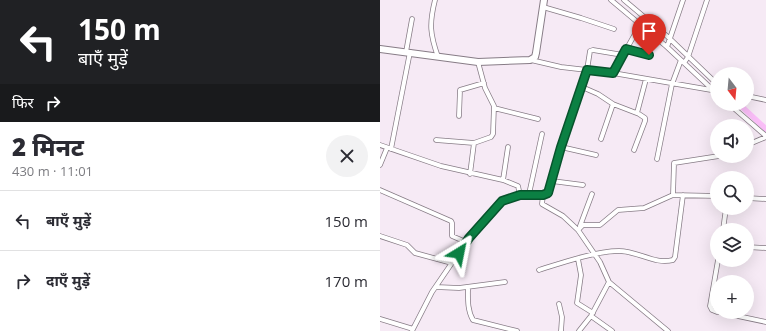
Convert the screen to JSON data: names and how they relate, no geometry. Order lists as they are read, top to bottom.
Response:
{
  "north": "bottom",
  "page": {
    "turn": ["150 m", "बाएँ मुड़ें"],
    "map_buttons": "+",
    "then": "फिर",
    "heading": ["2 मिनट", "430 m · 11:01"],
    "list": [
      {
        "name": "बाएँ मुड़ें",
        "value": "150 m"
      },
      {
        "name": "दाएँ मुड़ें",
        "value": "170 m"
      }
    ]
  }
}
